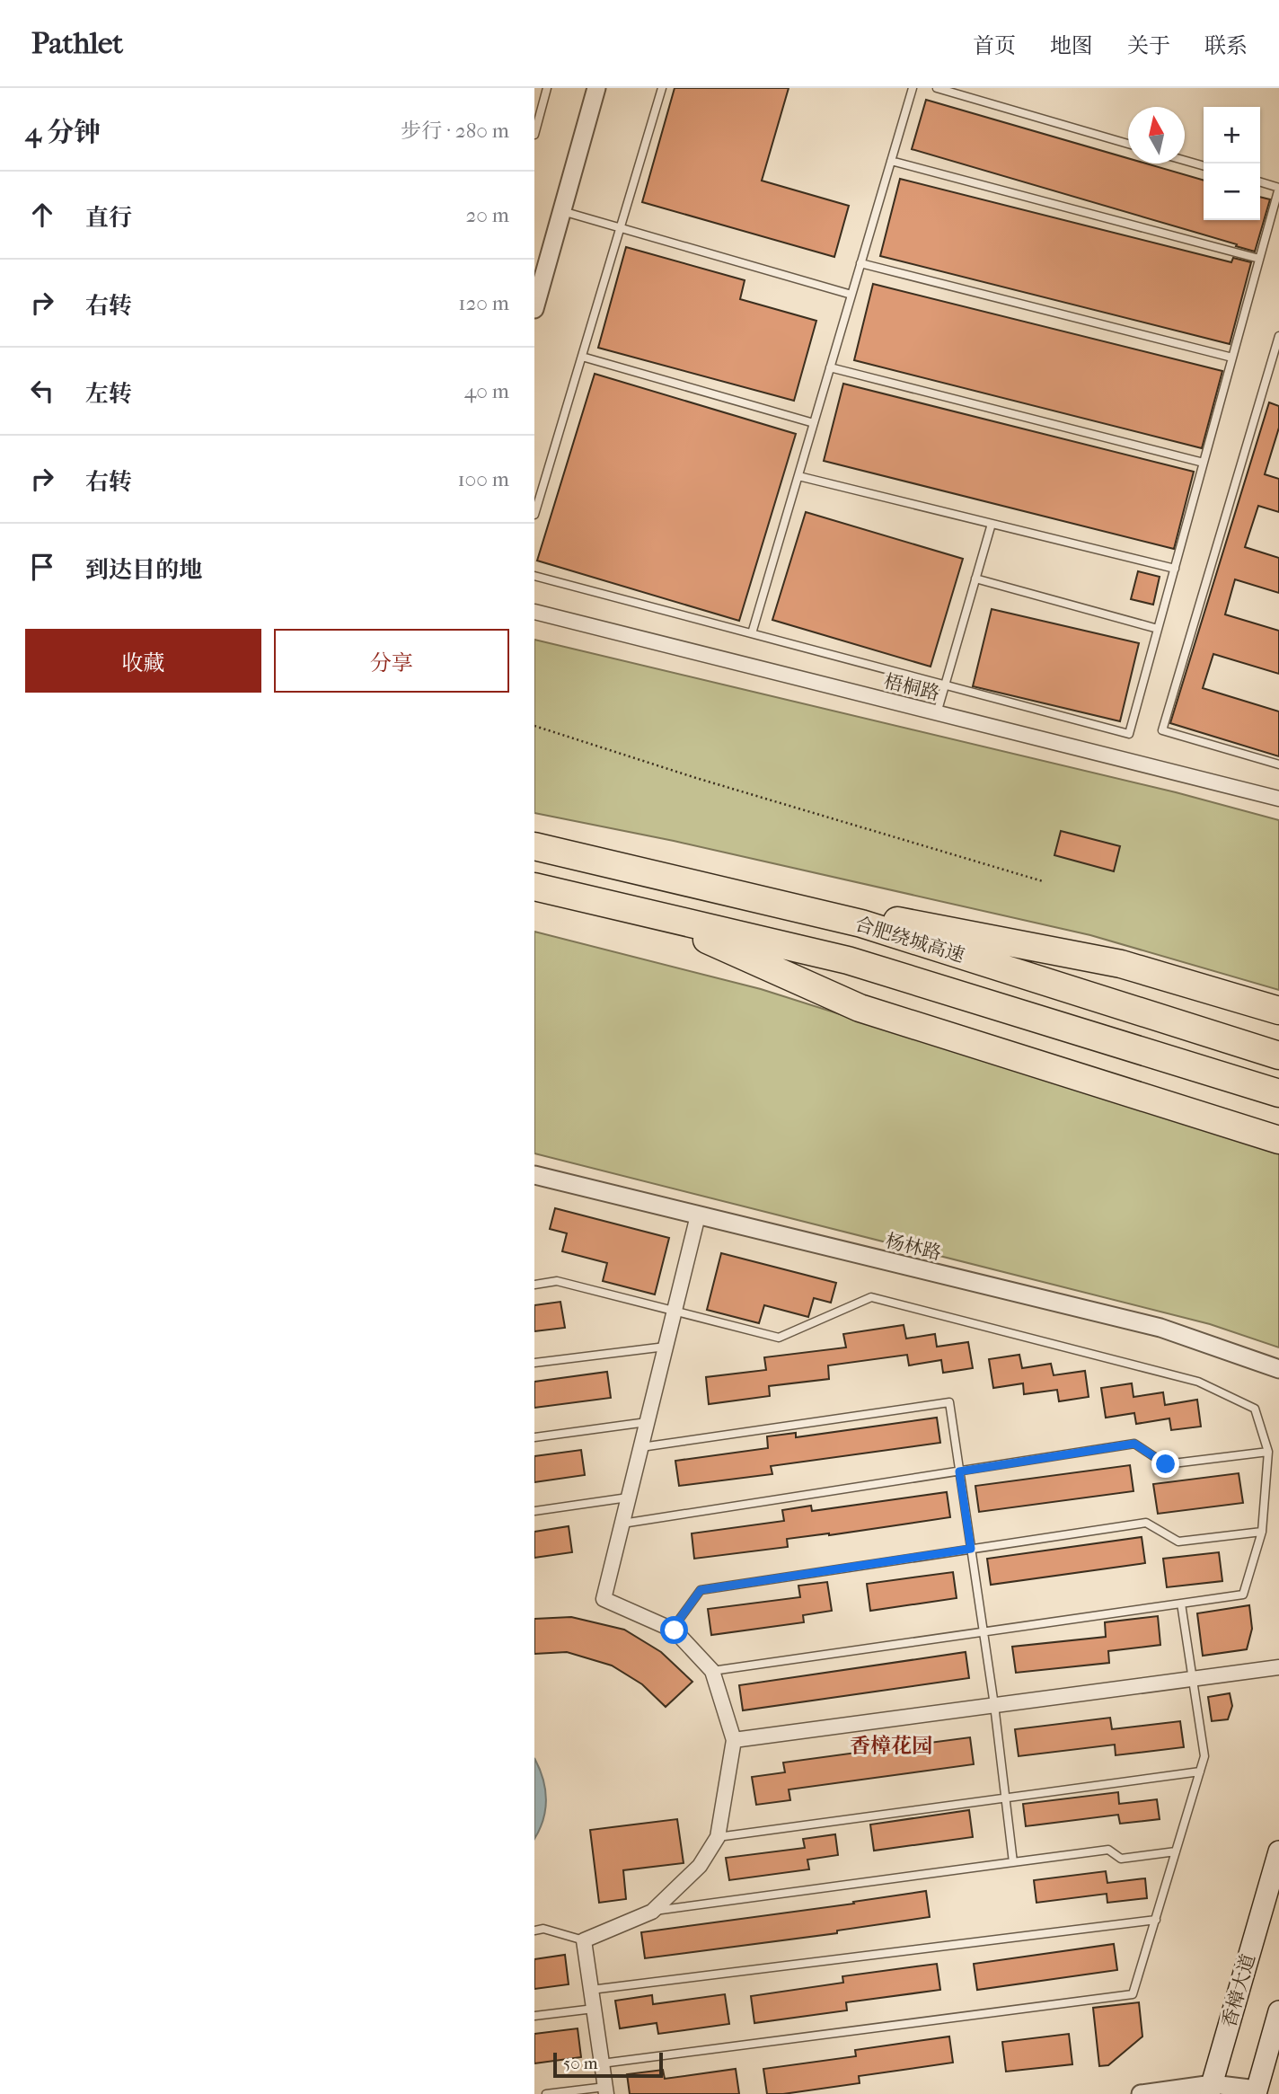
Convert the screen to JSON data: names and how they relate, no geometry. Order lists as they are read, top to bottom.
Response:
{
  "streets": {
    "highway": ["合肥绕城高速"],
    "main road": ["香樟大道"],
    "street": ["梧桐路", "杨林路"]
  },
  "districts": ["香樟花园"],
  "scale_bar": "50 m",
  "north": "top",
  "page": {
    "header": "Pathlet",
    "nav": [
      "首页",
      "地图",
      "关于",
      "联系"
    ],
    "heading": ["4 分钟", "步行 · 280 m"],
    "map_buttons": ["+", "−"],
    "list": [
      ["直行", "20 m"],
      ["右转", "120 m"],
      ["左转", "40 m"],
      ["右转", "100 m"],
      "到达目的地"
    ],
    "buttons": ["收藏", "分享"],
    "scale": "50 m"
  }
}
